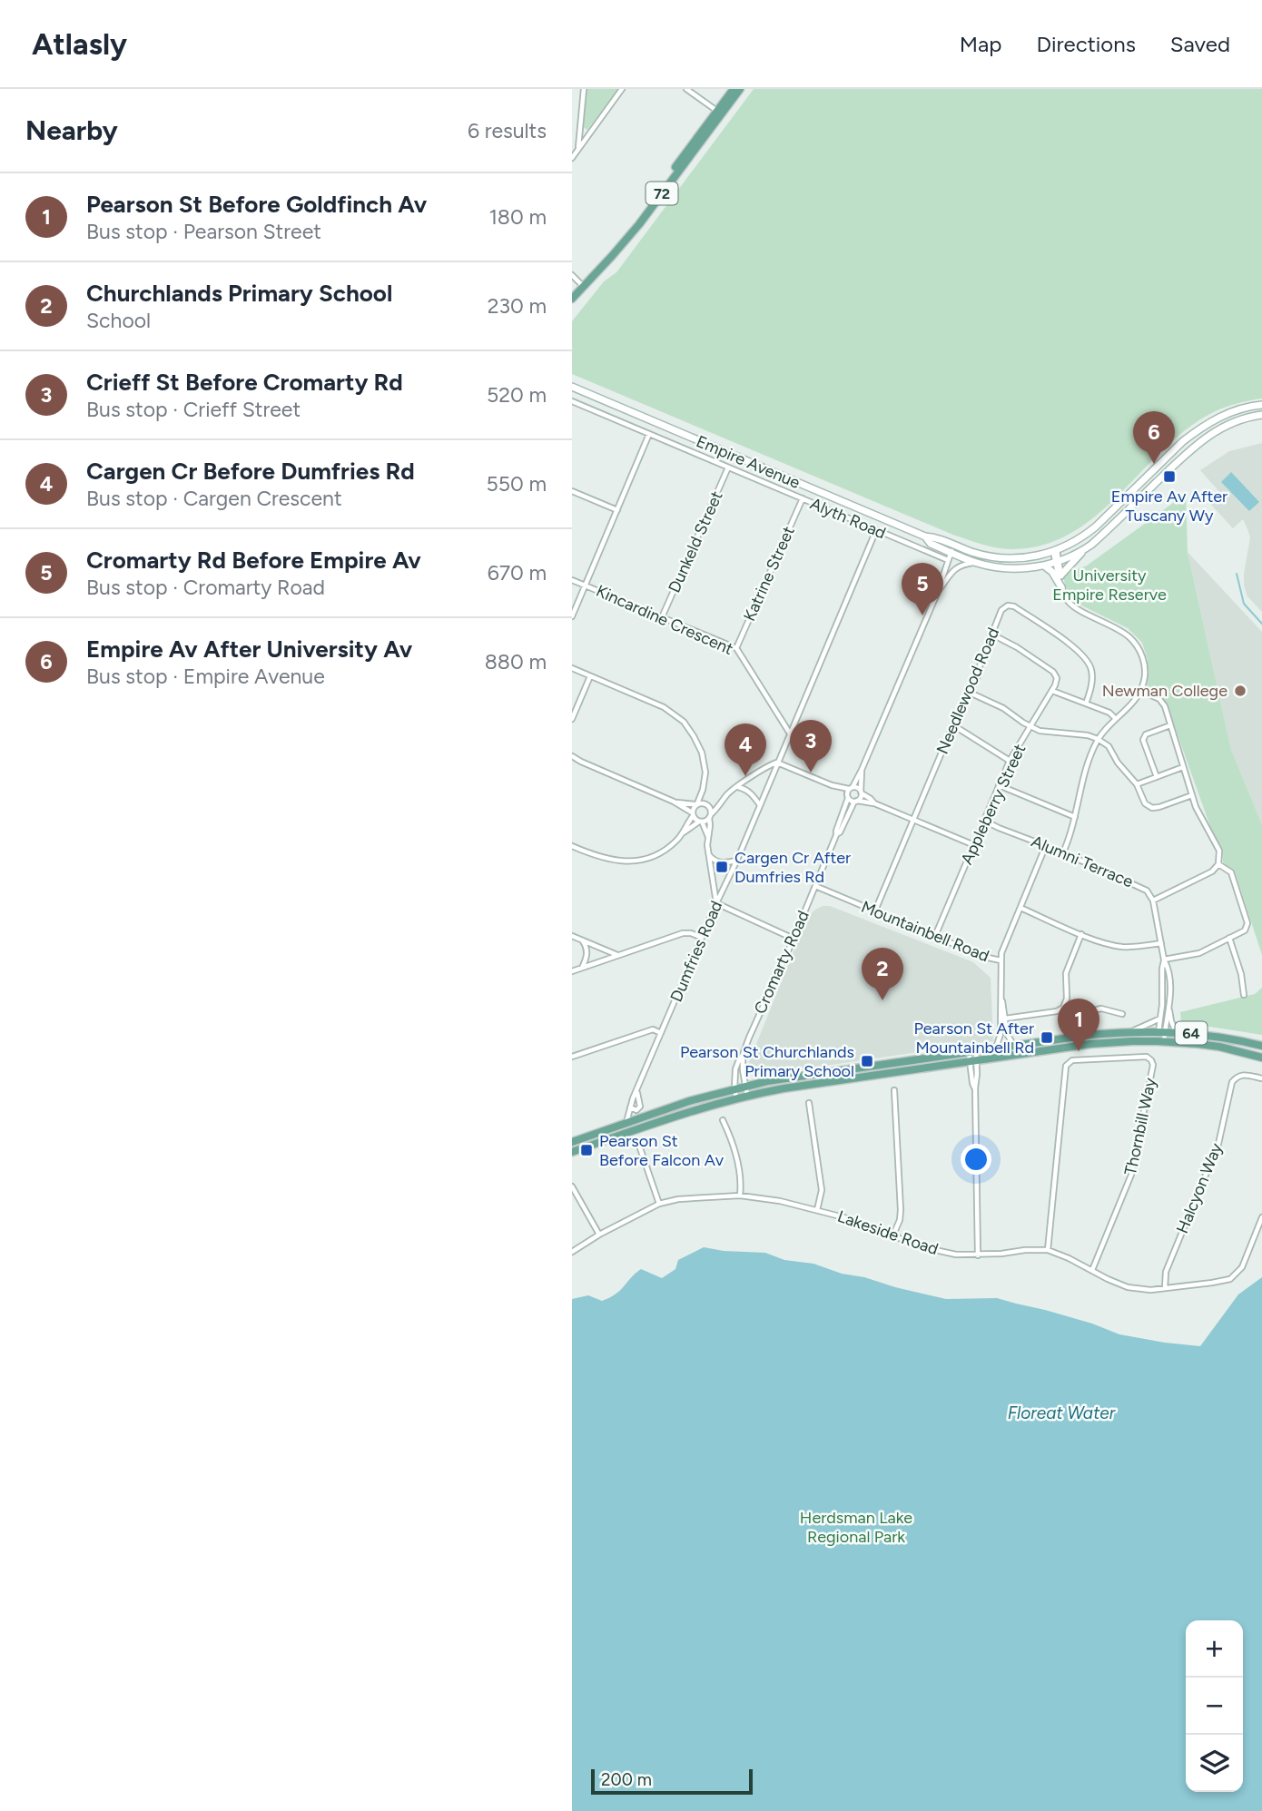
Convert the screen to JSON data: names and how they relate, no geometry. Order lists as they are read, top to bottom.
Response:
{
  "streets": {
    "main road": ["72", "Empire Avenue", "64"],
    "street": [
      "Alyth Road",
      "Dunkeld Street",
      "Katrine Street",
      "Kincardine Crescent",
      "Needlewood Road",
      "Appleberry Street",
      "Alumni Terrace",
      "Mountainbell Road",
      "Dumfries Road",
      "Cromarty Road",
      "Thornbill Way",
      "Halcyon Way",
      "Lakeside Road"
    ]
  },
  "crossings": [
    ["Empire Avenue", "Cromarty Road"],
    ["Alyth Road", "Dunkeld Street"],
    ["Alyth Road", "Katrine Street"],
    ["Alyth Road", "Dumfries Road"],
    ["Alyth Road", "Cromarty Road"],
    ["Dunkeld Street", "Kincardine Crescent"],
    ["Katrine Street", "Kincardine Crescent"],
    ["Kincardine Crescent", "Dumfries Road"],
    ["Needlewood Road", "Mountainbell Road"],
    ["Appleberry Street", "Alumni Terrace"],
    ["Appleberry Street", "Mountainbell Road"],
    ["Mountainbell Road", "Cromarty Road"],
    ["Dumfries Road", "64"],
    ["Cromarty Road", "64"],
    ["Thornbill Way", "Lakeside Road"],
    ["Halcyon Way", "Lakeside Road"]
  ],
  "water": ["Floreat Water"],
  "parks": ["University Empire Reserve", "Herdsman Lake Regional Park"],
  "places": {
    "transit": [
      "Empire Av After Tuscany Wy",
      "Cargen Cr After Dumfries Rd",
      "Pearson St After Mountainbell Rd",
      "Pearson St Churchlands Primary School",
      "Pearson St Before Falcon Av"
    ],
    "other": ["Newman College"]
  },
  "scale_bar": "200 m",
  "page": {
    "header": "Atlasly",
    "nav": ["Map", "Directions", "Saved"],
    "heading": ["Nearby", "6 results"],
    "list": [
      {
        "mark": "1",
        "name": "Pearson St Before Goldfinch Av",
        "note": "Bus stop · Pearson Street",
        "value": "180 m"
      },
      {
        "mark": "2",
        "name": "Churchlands Primary School",
        "note": "School",
        "value": "230 m"
      },
      {
        "mark": "3",
        "name": "Crieff St Before Cromarty Rd",
        "note": "Bus stop · Crieff Street",
        "value": "520 m"
      },
      {
        "mark": "4",
        "name": "Cargen Cr Before Dumfries Rd",
        "note": "Bus stop · Cargen Crescent",
        "value": "550 m"
      },
      {
        "mark": "5",
        "name": "Cromarty Rd Before Empire Av",
        "note": "Bus stop · Cromarty Road",
        "value": "670 m"
      },
      {
        "mark": "6",
        "name": "Empire Av After University Av",
        "note": "Bus stop · Empire Avenue",
        "value": "880 m"
      }
    ],
    "pins": [
      "6",
      "5",
      "3",
      "4",
      "2",
      "1"
    ],
    "map_buttons": ["+", "−"],
    "scale": "200 m"
  }
}
